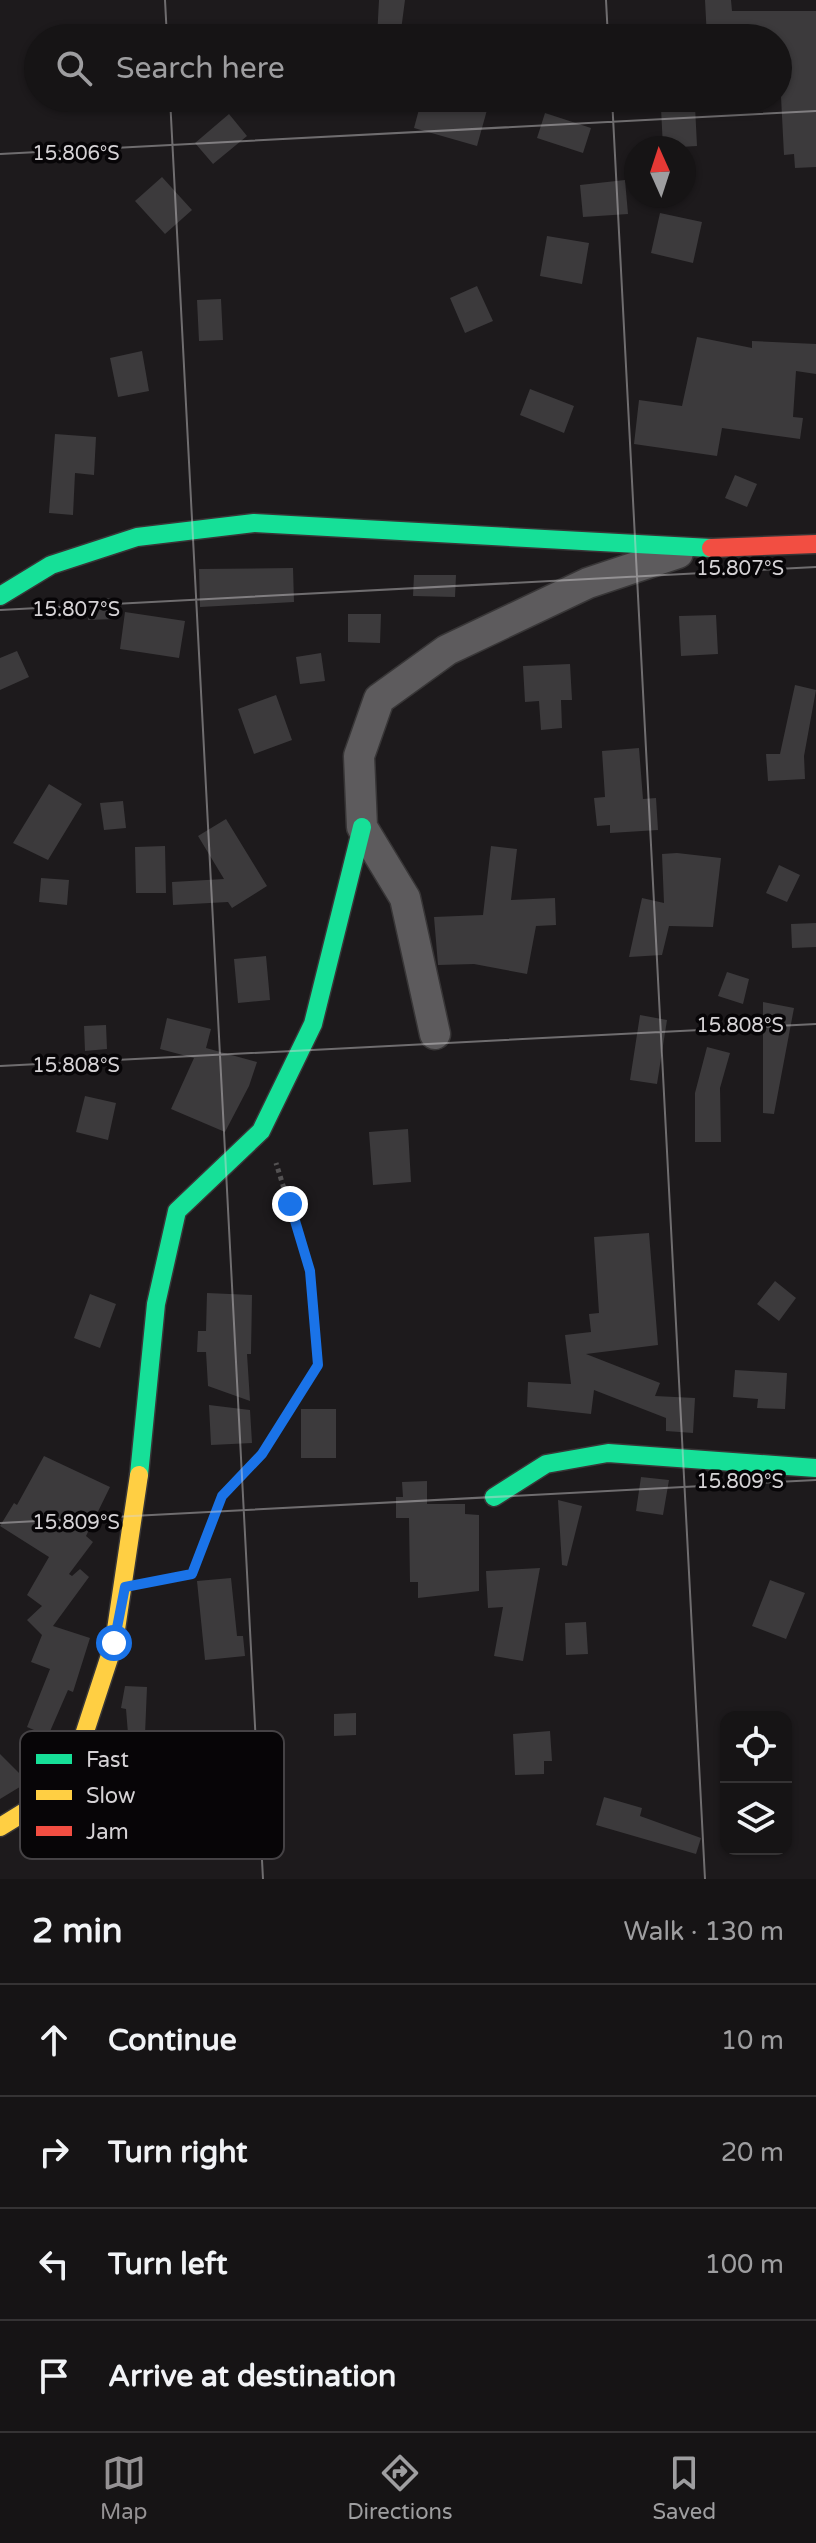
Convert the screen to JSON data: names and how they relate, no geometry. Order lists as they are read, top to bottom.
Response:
{
  "legend": ["Fast", "Slow", "Jam"],
  "north": "top",
  "page": {
    "search": "Search here",
    "heading": ["2 min", "Walk · 130 m"],
    "list": [
      ["Continue", "10 m"],
      ["Turn right", "20 m"],
      ["Turn left", "100 m"],
      "Arrive at destination"
    ],
    "nav": ["Map", "Directions", "Saved"]
  },
  "coordinates": [
    "15.806°S",
    "15.807°S",
    "15.808°S",
    "15.809°S"
  ]
}
